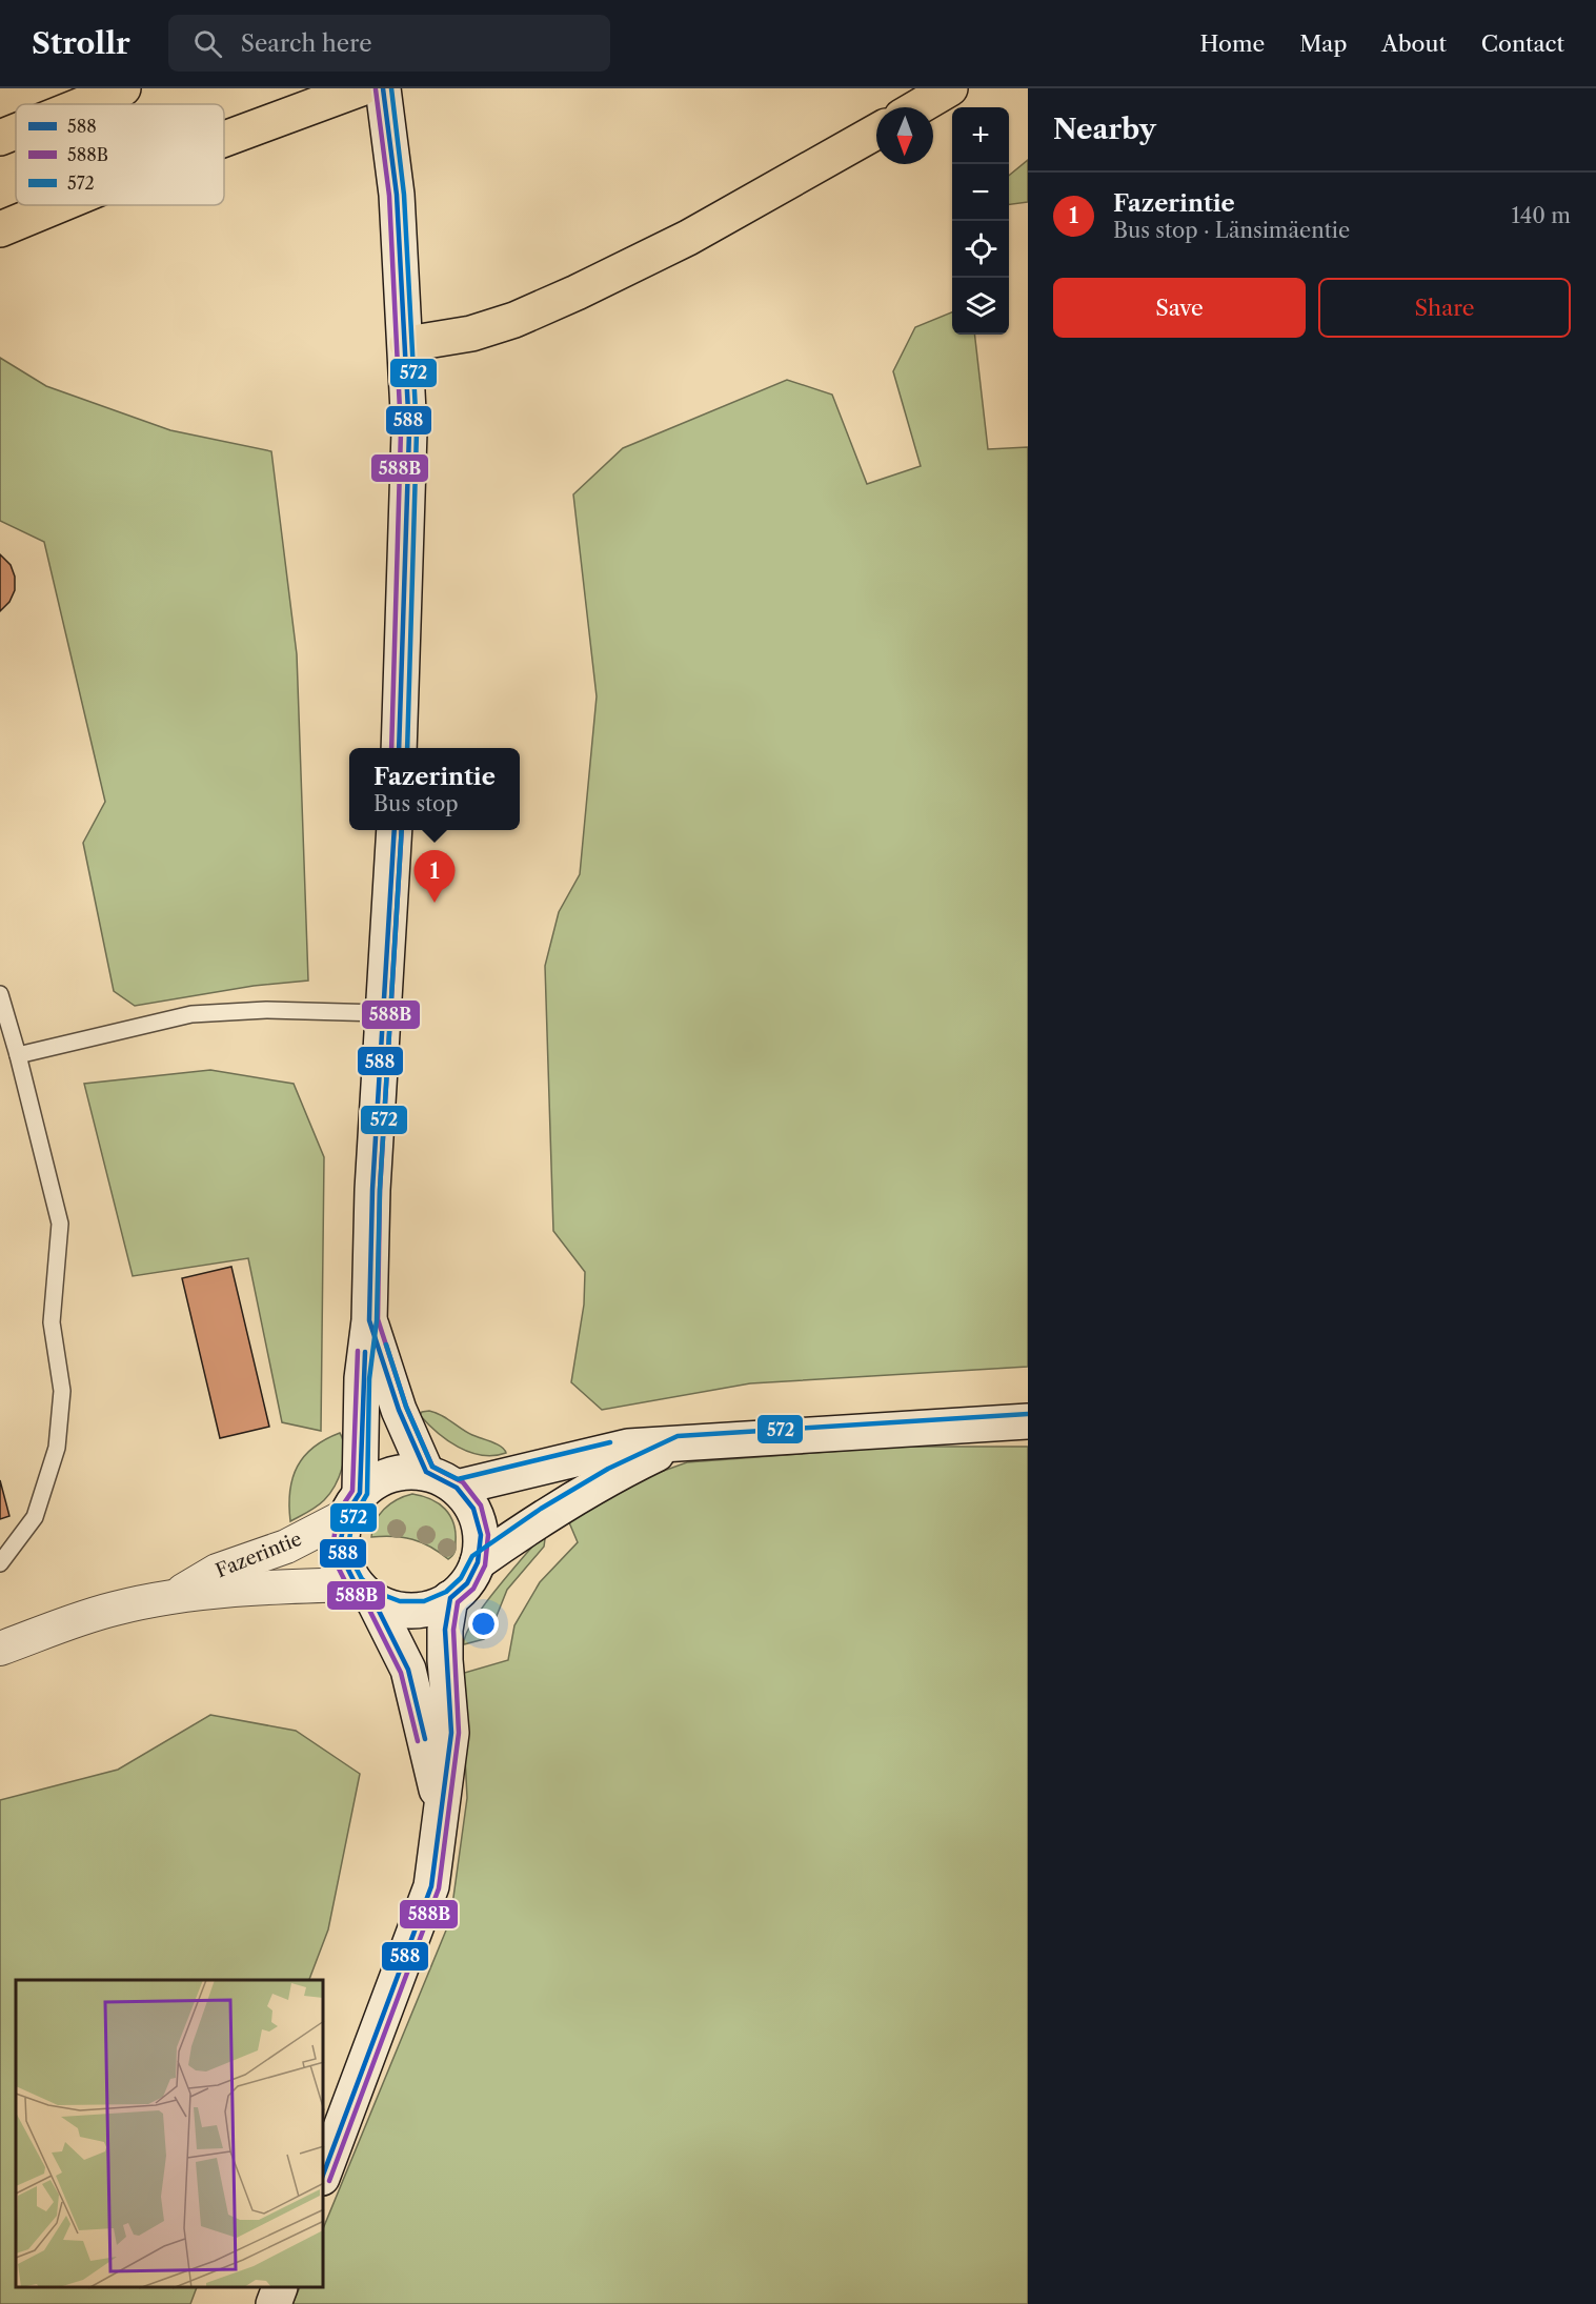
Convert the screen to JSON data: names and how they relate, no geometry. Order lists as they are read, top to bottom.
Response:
{
  "streets": {
    "street": ["Fazerintie"]
  },
  "lines": ["transit line 588", "transit line 572", "transit line 588B"],
  "legend": ["588", "588B", "572"],
  "north": "bottom",
  "page": {
    "header": "Strollr",
    "search": "Search here",
    "nav": [
      "Home",
      "Map",
      "About",
      "Contact"
    ],
    "heading": "Nearby",
    "map_buttons": ["+", "−"],
    "list": [
      {
        "mark": "1",
        "name": "Fazerintie",
        "note": "Bus stop · Länsimäentie",
        "value": "140 m"
      }
    ],
    "buttons": ["Save", "Share"],
    "popup": ["Fazerintie", "Bus stop"],
    "pins": "1"
  }
}
